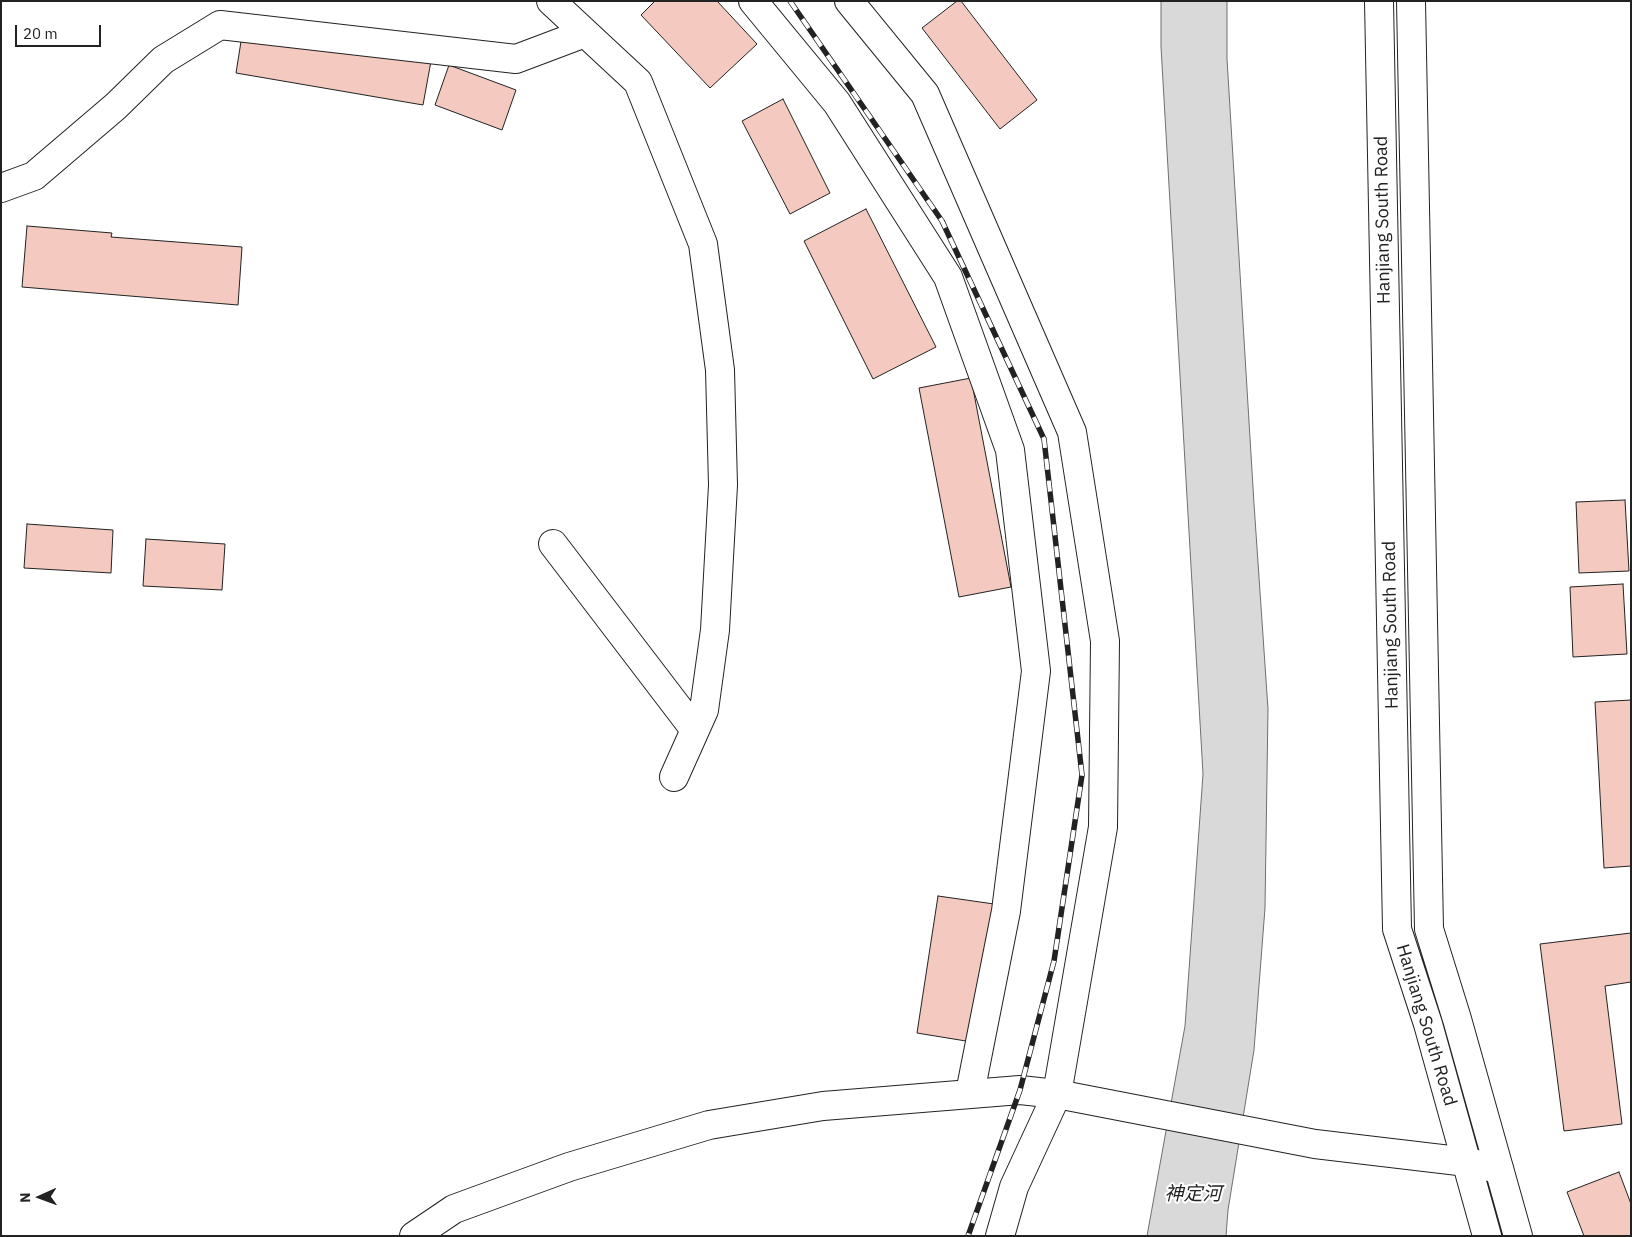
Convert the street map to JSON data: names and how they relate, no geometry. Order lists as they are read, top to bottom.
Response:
{
  "streets": {
    "main road": ["Hanjiang South Road"]
  },
  "water": ["神定河"],
  "scale_bar": "20 m",
  "north": "left"
}
